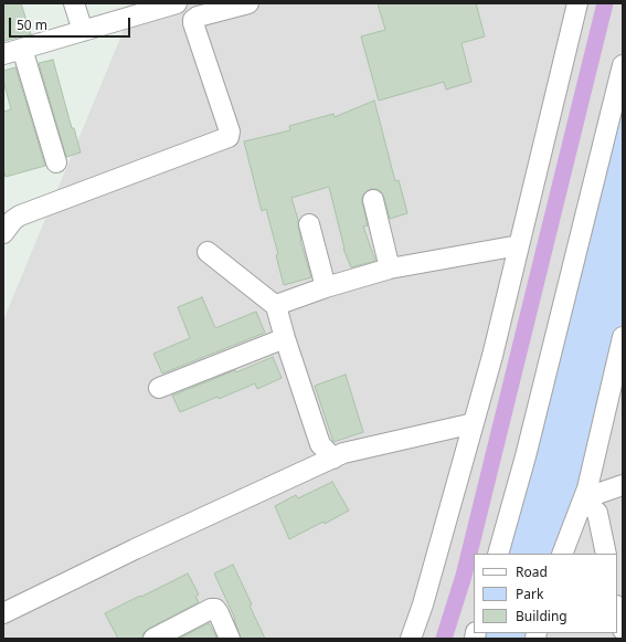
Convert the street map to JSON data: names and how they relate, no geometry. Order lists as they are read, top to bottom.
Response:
{
  "legend": ["Road", "Park", "Building"],
  "scale_bar": "50 m"
}
